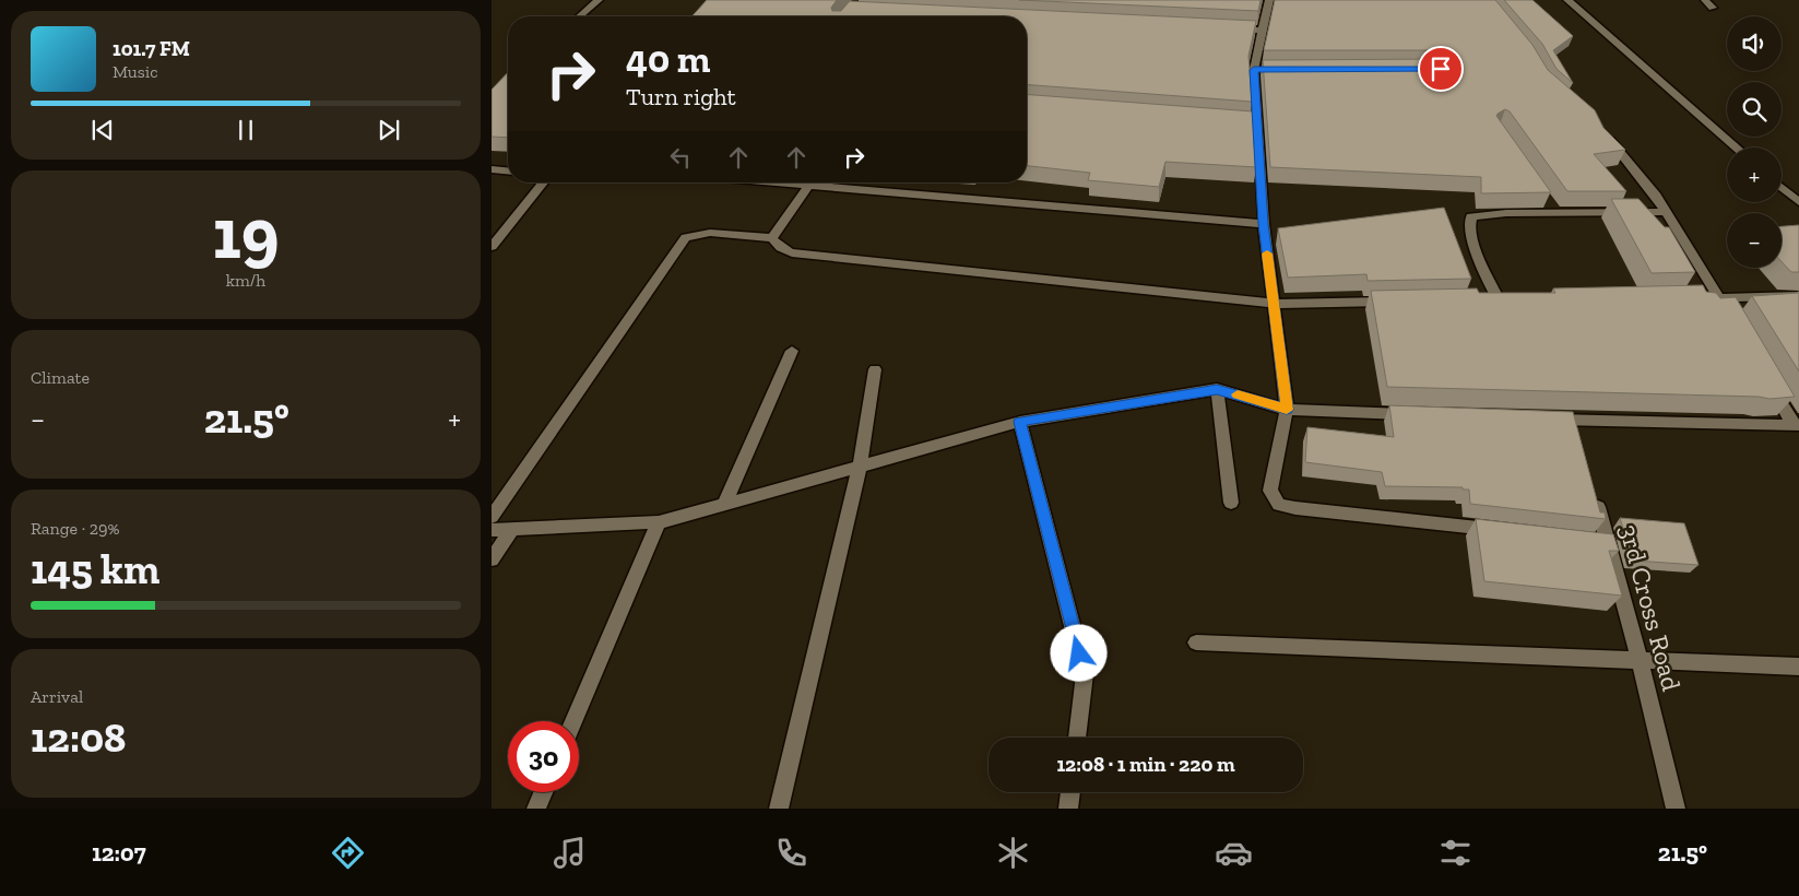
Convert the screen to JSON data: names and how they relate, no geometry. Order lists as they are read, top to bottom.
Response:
{
  "streets": {
    "street": ["3rd Cross Road"]
  },
  "page": {
    "map_buttons": ["+", "−"],
    "turn": ["40 m", "Turn right"],
    "song": ["101.7 FM", "Music"],
    "tile": [
      ["19", "km/h"],
      "Climate",
      ["Range · 29%", "145 km"],
      ["Arrival", "12:08"]
    ],
    "heat": ["−", "21.5°", "+"],
    "limit": "30",
    "trip": "12:08 · 1 min · 220 m",
    "tabs": ["12:07", "21.5°"]
  }
}
